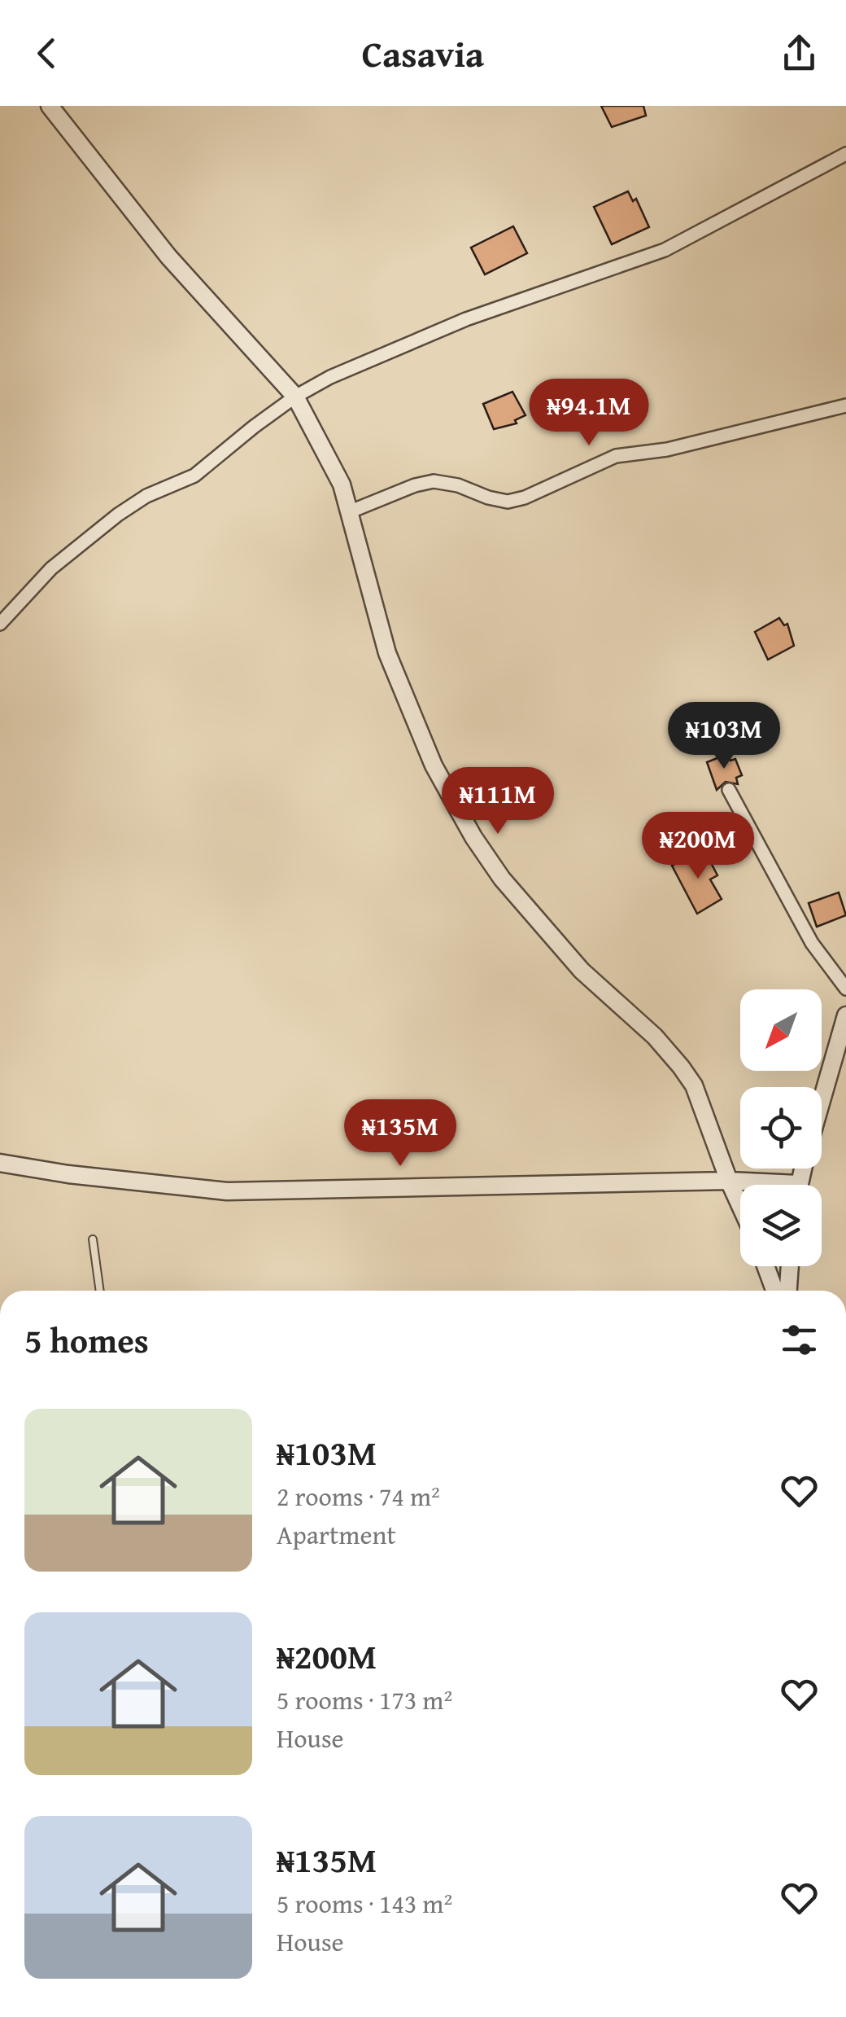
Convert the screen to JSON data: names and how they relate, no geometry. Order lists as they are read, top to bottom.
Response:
{
  "north": "bottom left",
  "page": {
    "header": "Casavia",
    "price": [
      "₦94.1M",
      "₦103M",
      "₦111M",
      "₦200M",
      "₦135M"
    ],
    "heading": "5 homes",
    "list": [
      {
        "name": "₦103M",
        "note": "2 rooms · 74 m² · Apartment"
      },
      {
        "name": "₦200M",
        "note": "5 rooms · 173 m² · House"
      },
      {
        "name": "₦135M",
        "note": "5 rooms · 143 m² · House"
      }
    ]
  }
}
